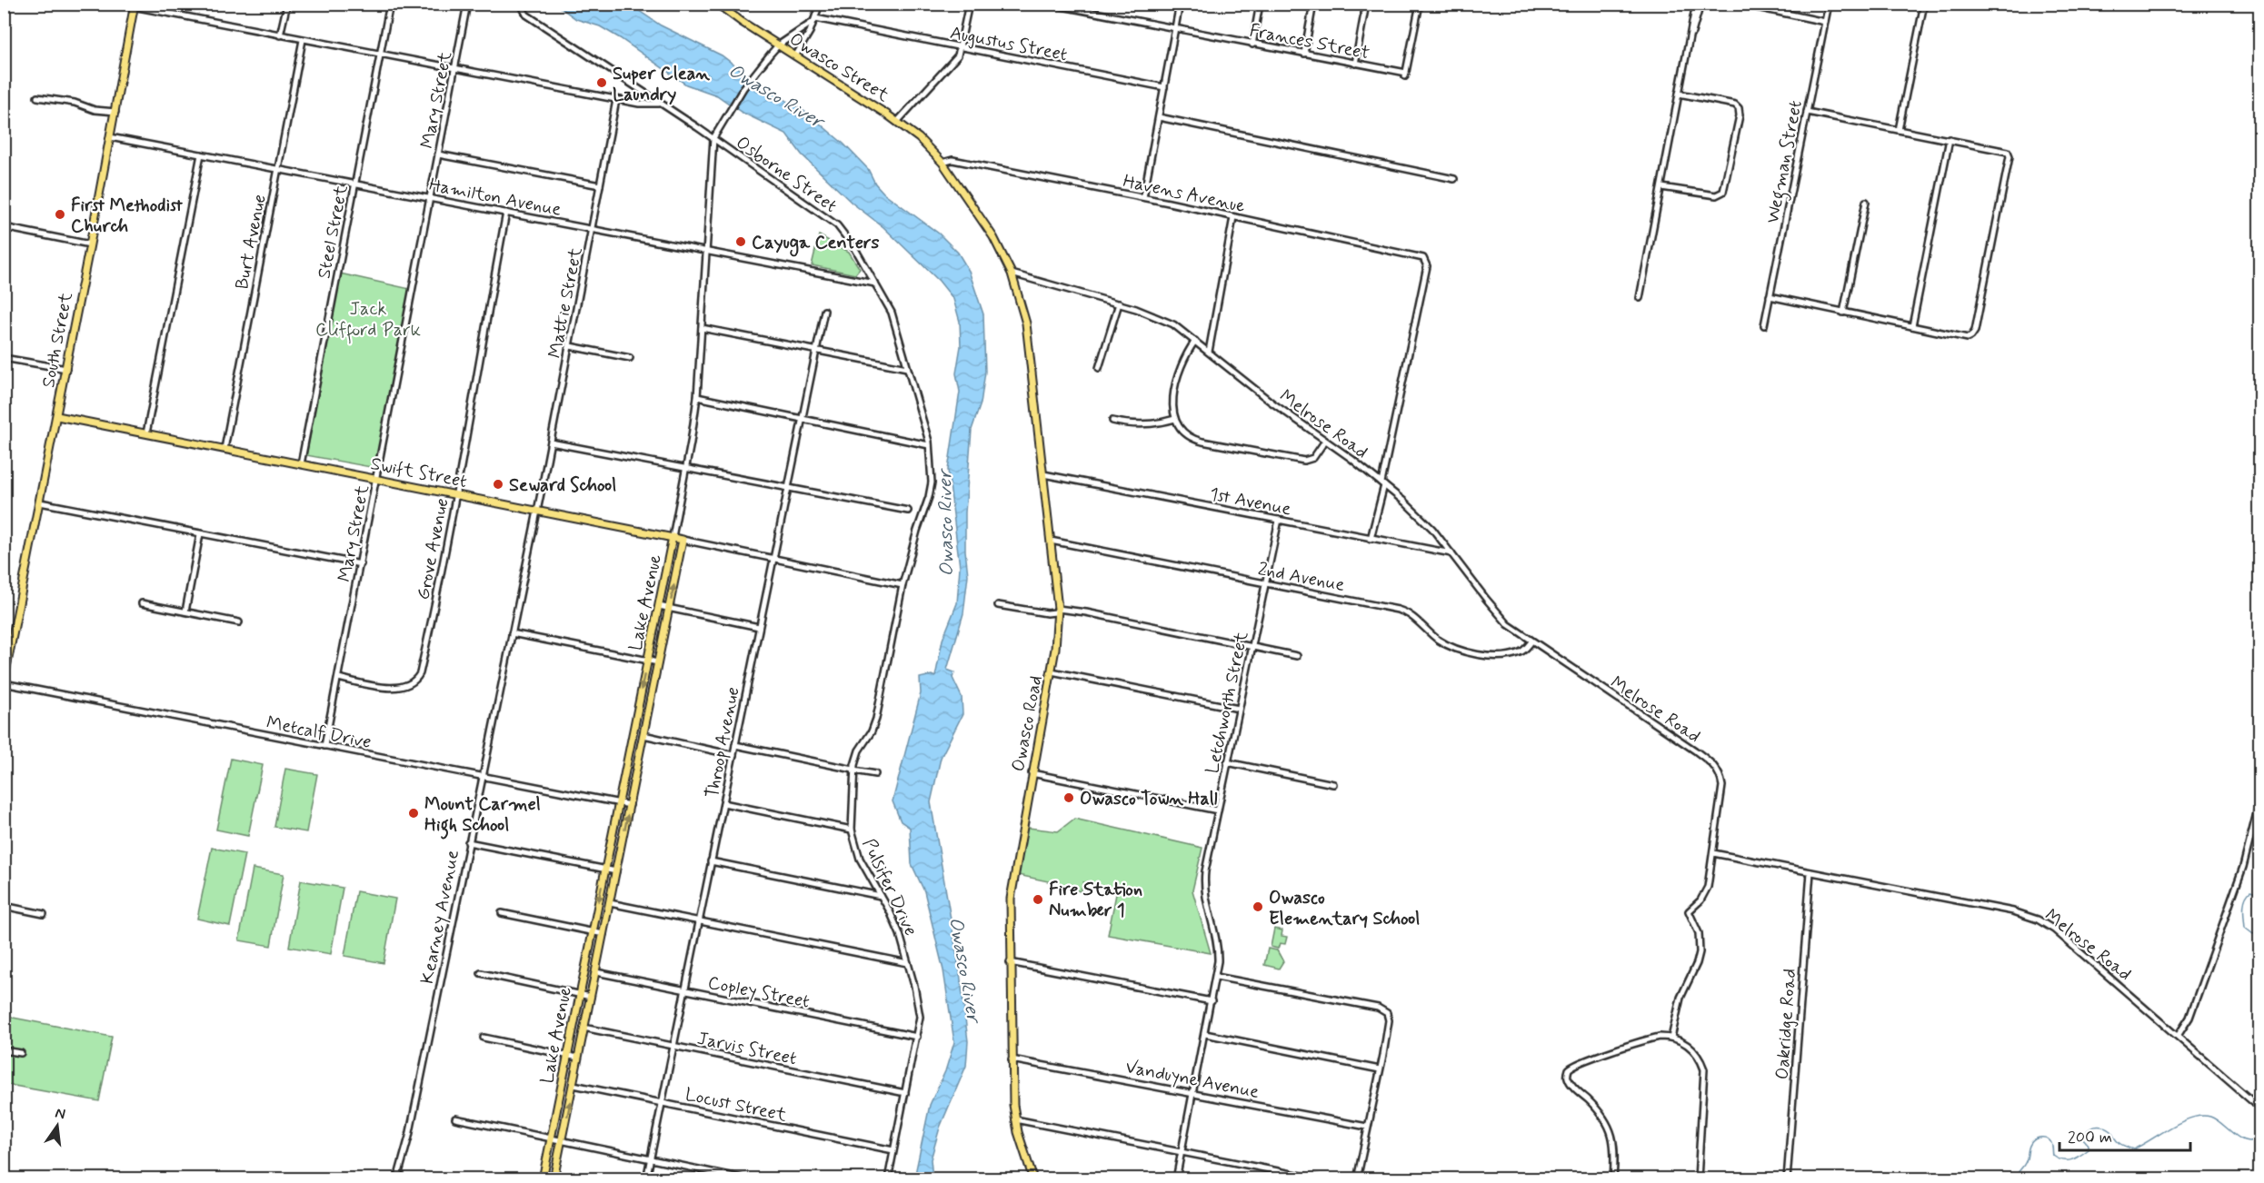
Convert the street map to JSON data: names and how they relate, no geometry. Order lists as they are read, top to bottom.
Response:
{
  "streets": {
    "main road": [
      "Owasco Street",
      "South Street",
      "Swift Street",
      "Lake Avenue",
      "Owasco Road"
    ],
    "street": [
      "Frances Street",
      "Augustus Street",
      "Mary Street",
      "Wegman Street",
      "Osborne Street",
      "Havens Avenue",
      "Hamilton Avenue",
      "Steel Street",
      "Burt Avenue",
      "Mattie Street",
      "Melrose Road",
      "1st Avenue",
      "Grove Avenue",
      "2nd Avenue",
      "Letchworth Street",
      "Metcalf Drive",
      "Throop Avenue",
      "Pulsifer Drive",
      "Kearney Avenue",
      "Copley Street",
      "Oakridge Road",
      "Jarvis Street",
      "Vanduyne Avenue",
      "Locust Street"
    ]
  },
  "crossings": [
    ["Augustus Street", "Lake Avenue"],
    ["Owasco Street", "Havens Avenue"],
    ["Owasco Street", "Melrose Road"],
    ["Owasco Street", "Lake Avenue"],
    ["Owasco Street", "Owasco Road"],
    ["Mary Street", "Hamilton Avenue"],
    ["Mary Street", "Swift Street"],
    ["Mary Street", "Grove Avenue"],
    ["Mary Street", "Metcalf Drive"],
    ["Osborne Street", "Hamilton Avenue"],
    ["Osborne Street", "Lake Avenue"],
    ["Osborne Street", "Pulsifer Drive"],
    ["Havens Avenue", "Melrose Road"],
    ["Hamilton Avenue", "Steel Street"],
    ["Hamilton Avenue", "Burt Avenue"],
    ["Hamilton Avenue", "Mattie Street"],
    ["Hamilton Avenue", "South Street"],
    ["Hamilton Avenue", "Grove Avenue"],
    ["Hamilton Avenue", "Lake Avenue"],
    ["Steel Street", "Swift Street"],
    ["Burt Avenue", "Swift Street"],
    ["Mattie Street", "Swift Street"],
    ["Mattie Street", "Kearney Avenue"],
    ["South Street", "Swift Street"],
    ["South Street", "Metcalf Drive"],
    ["Melrose Road", "1st Avenue"],
    ["Melrose Road", "2nd Avenue"],
    ["Melrose Road", "Owasco Road"],
    ["Melrose Road", "Oakridge Road"],
    ["Swift Street", "Grove Avenue"],
    ["Swift Street", "Lake Avenue"],
    ["Swift Street", "Throop Avenue"],
    ["Swift Street", "Pulsifer Drive"],
    ["Swift Street", "Kearney Avenue"],
    ["1st Avenue", "Letchworth Street"],
    ["1st Avenue", "Owasco Road"],
    ["2nd Avenue", "Letchworth Street"],
    ["2nd Avenue", "Owasco Road"],
    ["Lake Avenue", "Metcalf Drive"],
    ["Lake Avenue", "Copley Street"],
    ["Lake Avenue", "Jarvis Street"],
    ["Lake Avenue", "Locust Street"],
    ["Letchworth Street", "Vanduyne Avenue"],
    ["Owasco Road", "Vanduyne Avenue"],
    ["Metcalf Drive", "Kearney Avenue"],
    ["Throop Avenue", "Copley Street"],
    ["Throop Avenue", "Jarvis Street"],
    ["Throop Avenue", "Locust Street"],
    ["Pulsifer Drive", "Copley Street"],
    ["Pulsifer Drive", "Jarvis Street"],
    ["Pulsifer Drive", "Locust Street"]
  ],
  "water": ["Owasco River"],
  "parks": ["Jack Clifford Park"],
  "places": [
    "Super Clean Laundry",
    "First Methodist Church",
    "Cayuga Centers",
    "Seward School",
    "Owasco Town Hall",
    "Mount Carmel High School",
    "Fire Station Number 1",
    "Owasco Elementary School"
  ],
  "scale_bar": "200 m",
  "north": "top"
}
